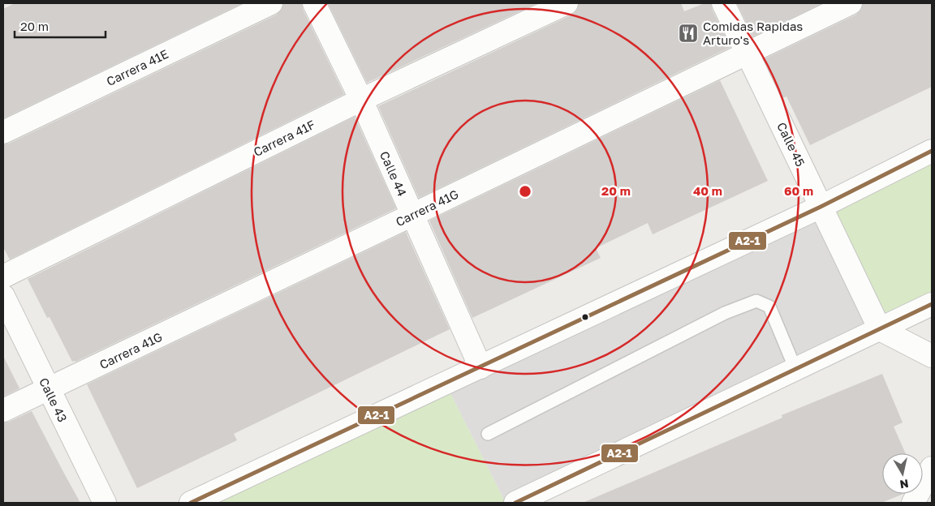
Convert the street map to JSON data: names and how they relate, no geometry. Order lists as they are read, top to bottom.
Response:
{
  "streets": {
    "street": [
      "Carrera 41E",
      "Carrera 41F",
      "Calle 45",
      "Calle 44",
      "Carrera 41G",
      "Calle 43"
    ]
  },
  "crossings": [
    ["Carrera 41F", "Calle 44"],
    ["Calle 45", "Carrera 41G"],
    ["Calle 44", "Carrera 41G"],
    ["Carrera 41G", "Calle 43"]
  ],
  "places": {
    "restaurant": ["Comidas Rapidas Arturo's"]
  },
  "lines": ["transit line A2-1"],
  "scale_bar": "20 m",
  "north": "bottom",
  "rings": ["20 m", "40 m", "60 m"]
}
